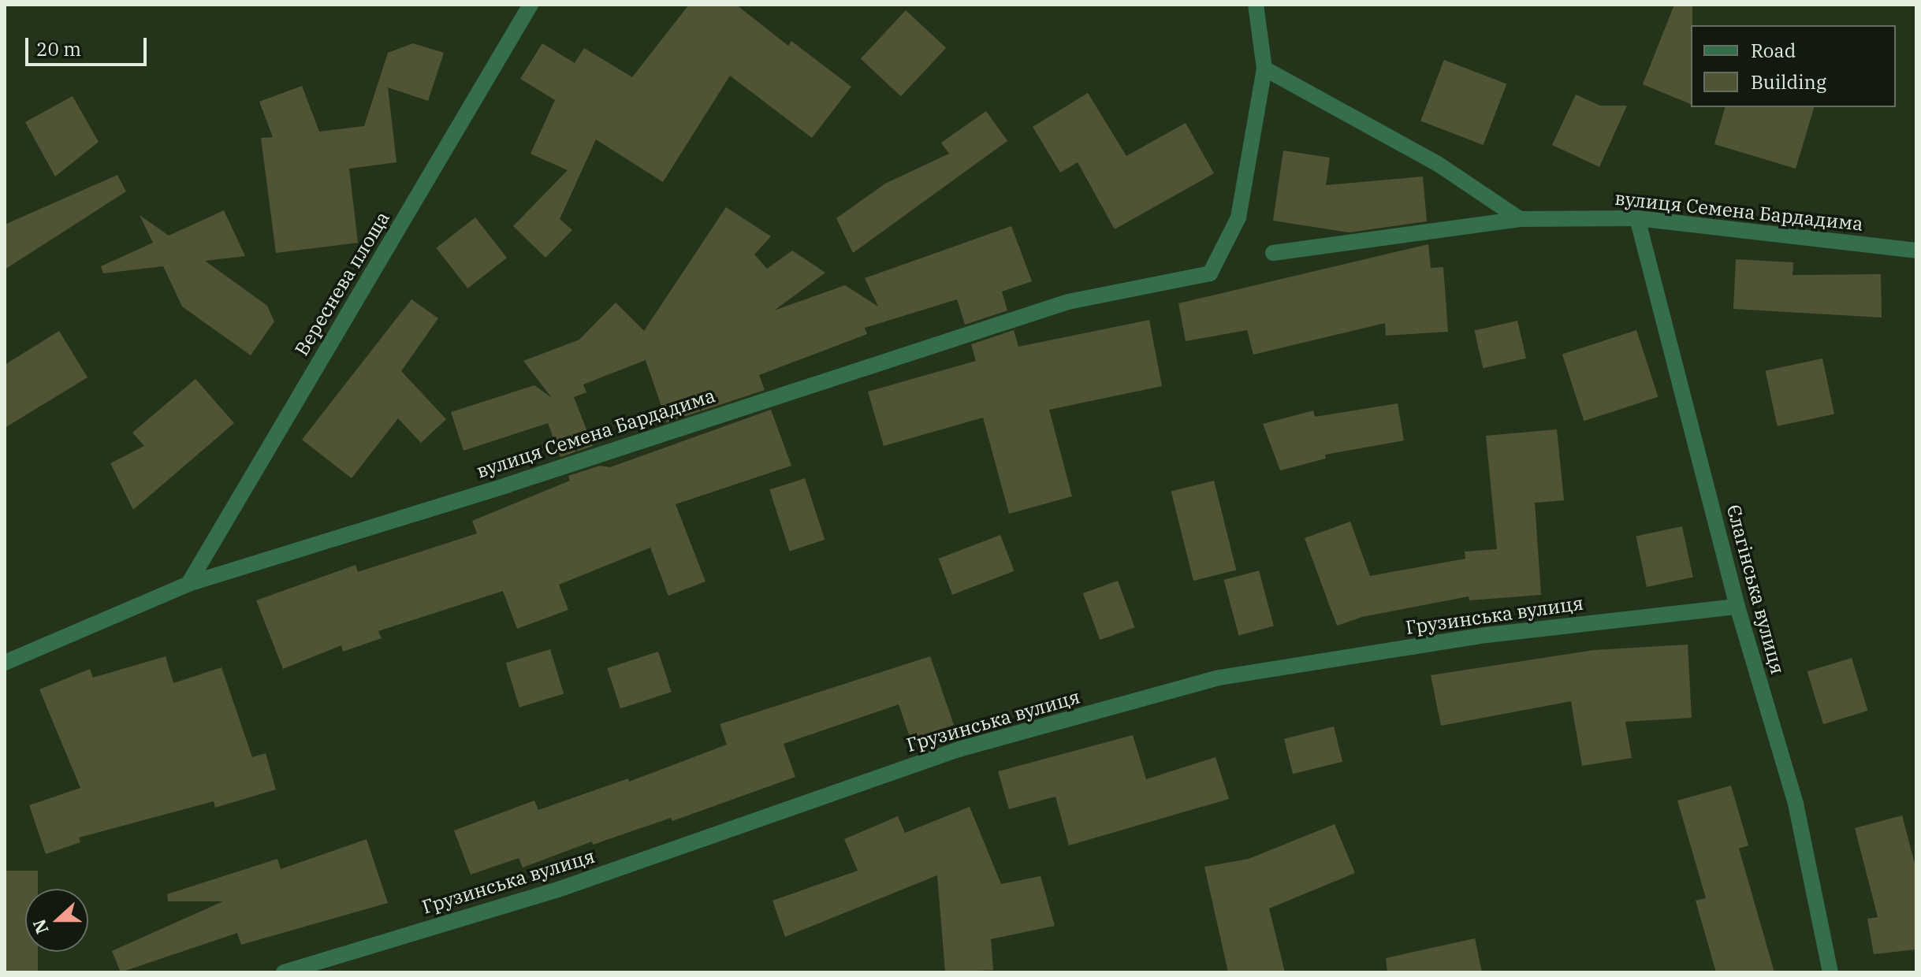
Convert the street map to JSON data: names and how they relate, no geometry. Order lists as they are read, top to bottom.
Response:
{
  "streets": {
    "street": [
      "вулиця Семена Бардадима",
      "Вереснева площа",
      "Єлагінська вулиця",
      "Грузинська вулиця"
    ]
  },
  "crossings": [
    ["вулиця Семена Бардадима", "Вереснева площа"],
    ["вулиця Семена Бардадима", "Єлагінська вулиця"],
    ["Єлагінська вулиця", "Грузинська вулиця"]
  ],
  "legend": ["Road", "Building"],
  "scale_bar": "20 m",
  "north": "left"
}
